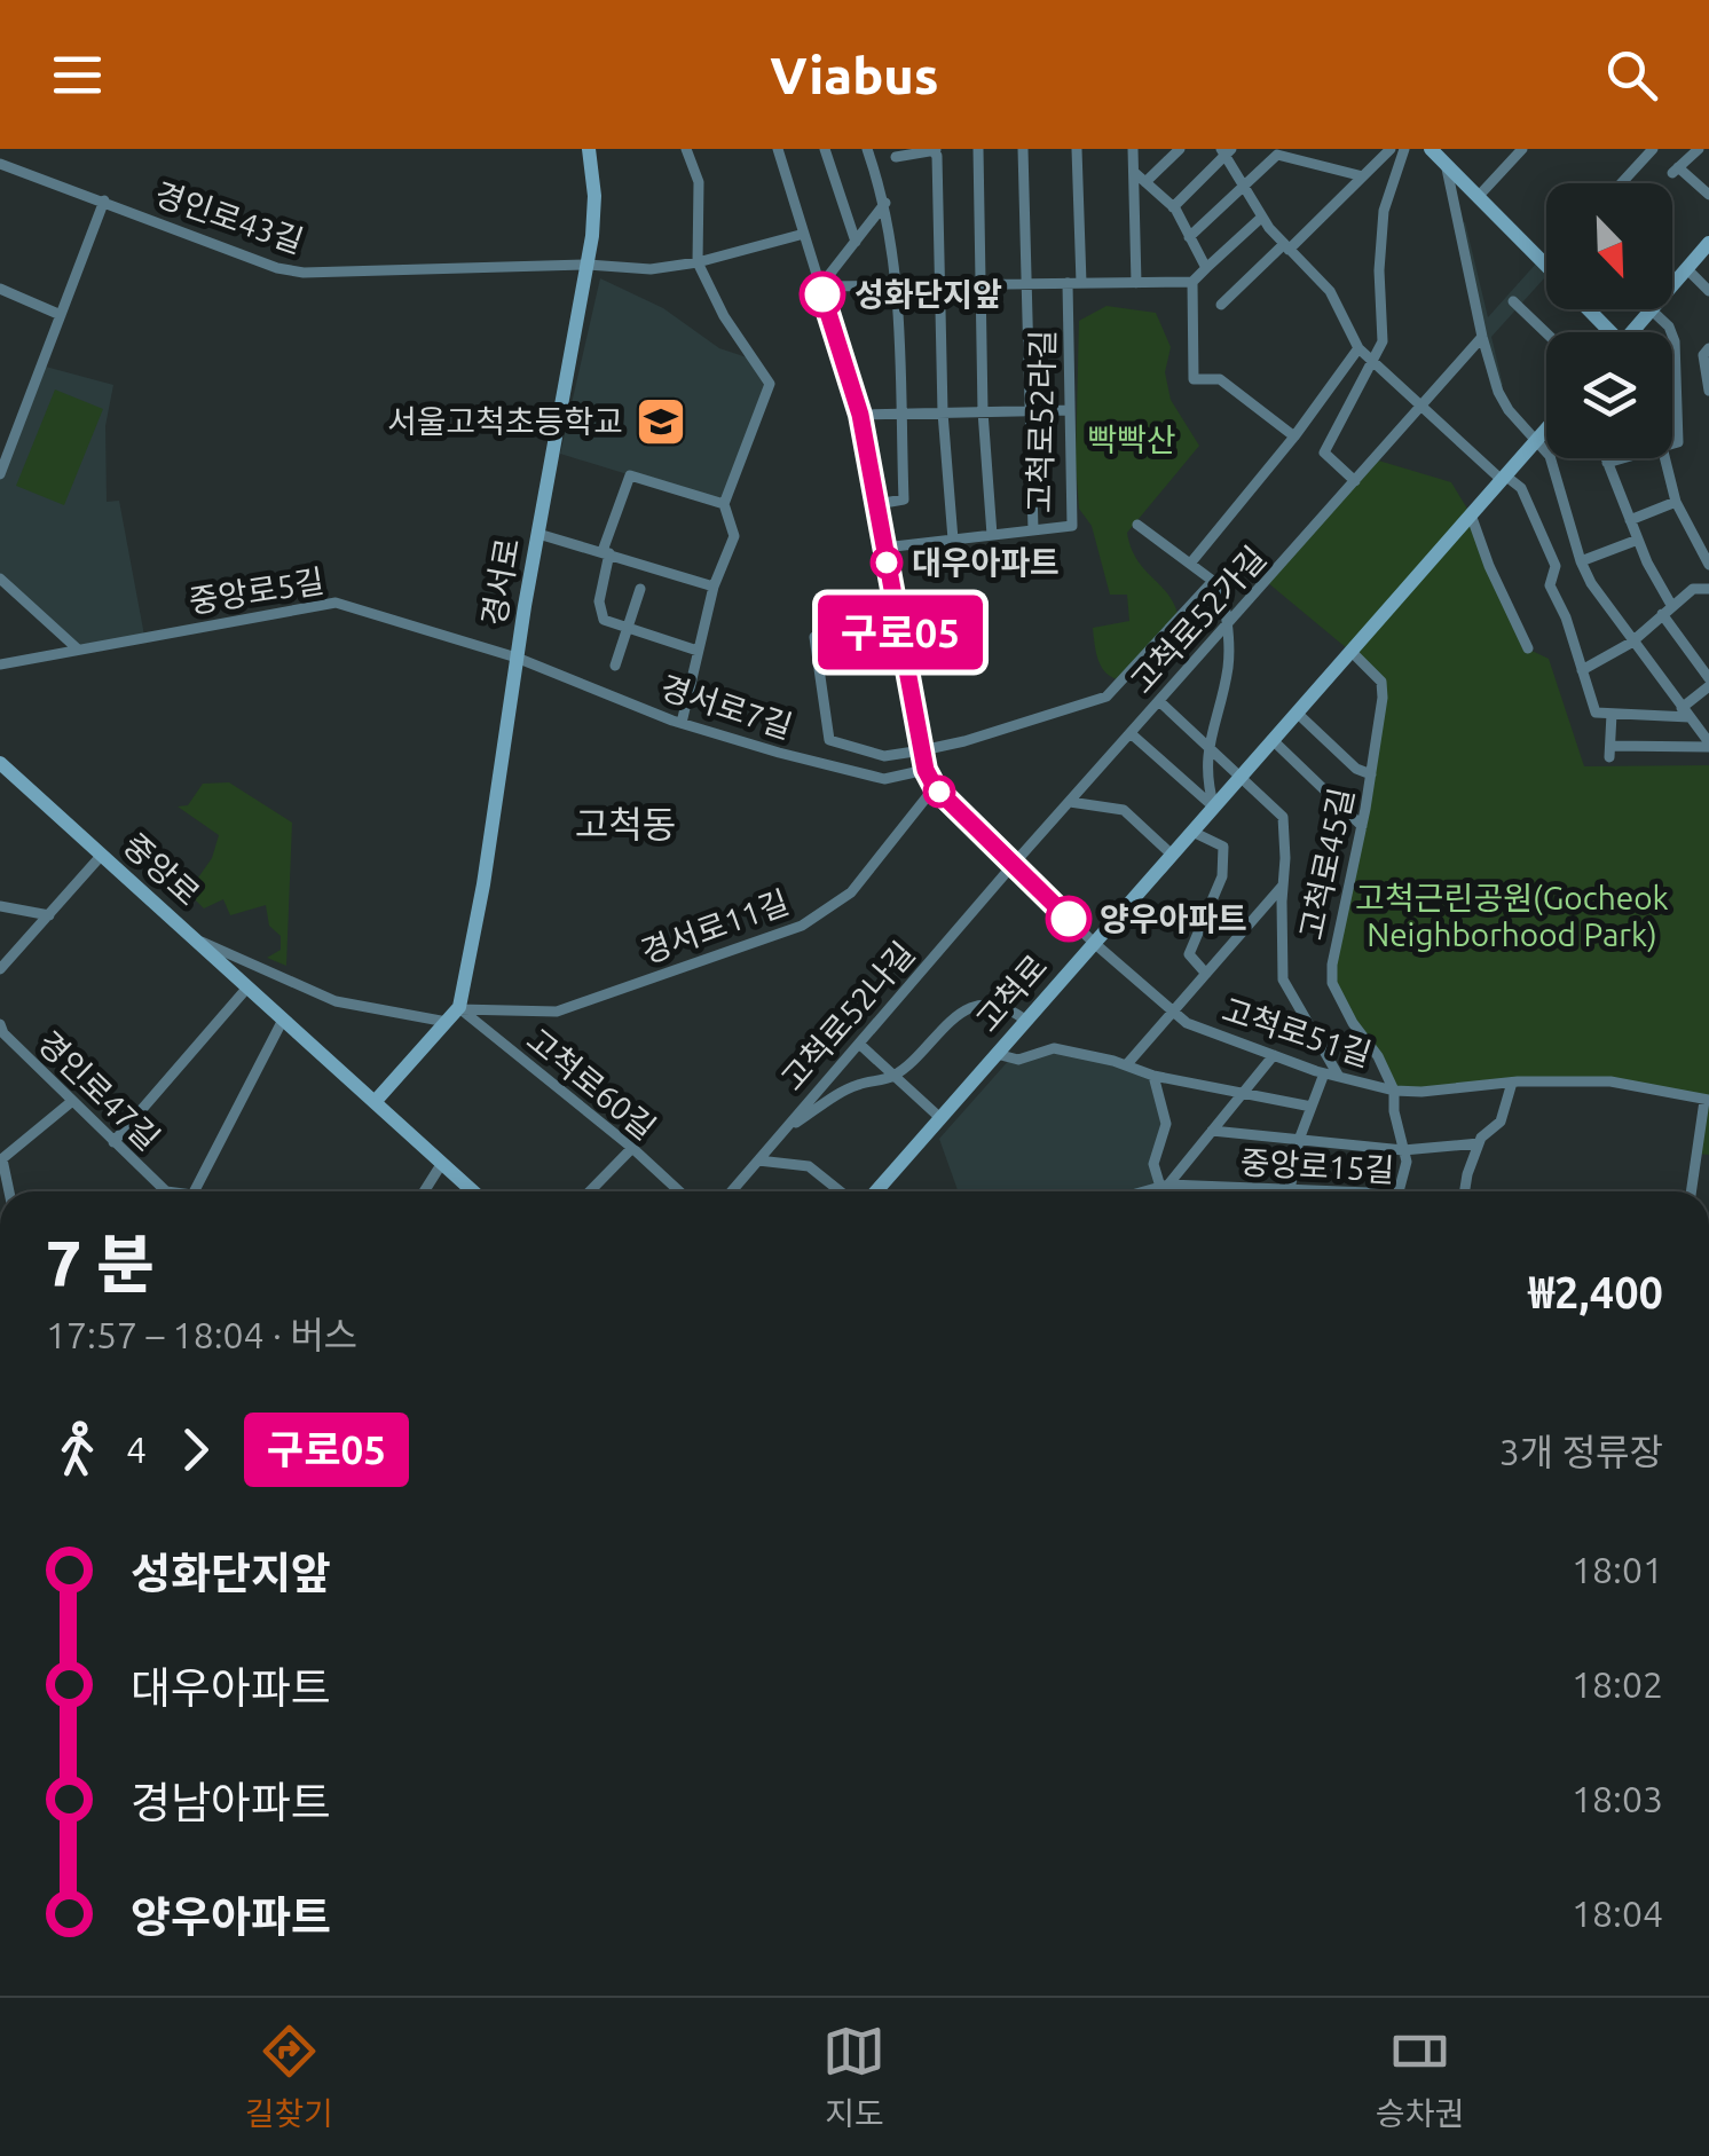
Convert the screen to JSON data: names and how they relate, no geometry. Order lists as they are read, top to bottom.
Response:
{
  "streets": {
    "main road": ["경서로", "중앙로", "고척로"],
    "street": [
      "경인로43길",
      "고척로52라길",
      "중앙로5길",
      "고척로52가길",
      "경서로7길",
      "고척로45길",
      "경서로11길",
      "고척로52나길",
      "고척로51길",
      "고척로60길",
      "경인로47길",
      "중앙로15길"
    ]
  },
  "crossings": [
    ["경인로43길", "경서로"],
    ["경인로43길", "고척로51길"],
    ["고척로52라길", "고척로51길"],
    ["경서로", "중앙로5길"],
    ["경서로", "경서로7길"],
    ["경서로", "경서로11길"],
    ["경서로", "고척로60길"],
    ["중앙로5길", "경서로7길"],
    ["고척로52가길", "고척로52나길"],
    ["고척로52가길", "고척로51길"],
    ["경서로7길", "고척로51길"],
    ["고척로45길", "고척로"],
    ["고척로45길", "고척로51길"],
    ["경서로11길", "고척로51길"],
    ["경서로11길", "고척로60길"],
    ["고척로", "고척로51길"],
    ["고척로52나길", "고척로51길"],
    ["고척로51길", "중앙로15길"]
  ],
  "districts": ["고척동"],
  "parks": ["빡빡산", "고척근린공원(Gocheok Neighborhood Park)"],
  "places": {
    "other": ["성화단지앞", "대우아파트", "양우아파트"],
    "school or university": ["서울고척초등학교"]
  },
  "lines": ["bus line 구로05"],
  "north": "bottom right",
  "page": {
    "header": "Viabus",
    "on_map": "구로05",
    "heading": ["7 분", "17:57 – 18:04 · 버스", "₩2,400"],
    "legs": ["4", "구로05", "3개 정류장"],
    "list": [
      {
        "name": "성화단지앞",
        "value": "18:01"
      },
      {
        "name": "대우아파트",
        "value": "18:02"
      },
      {
        "name": "경남아파트",
        "value": "18:03"
      },
      {
        "name": "양우아파트",
        "value": "18:04"
      }
    ],
    "tabs": ["길찾기", "지도", "승차권"]
  }
}
